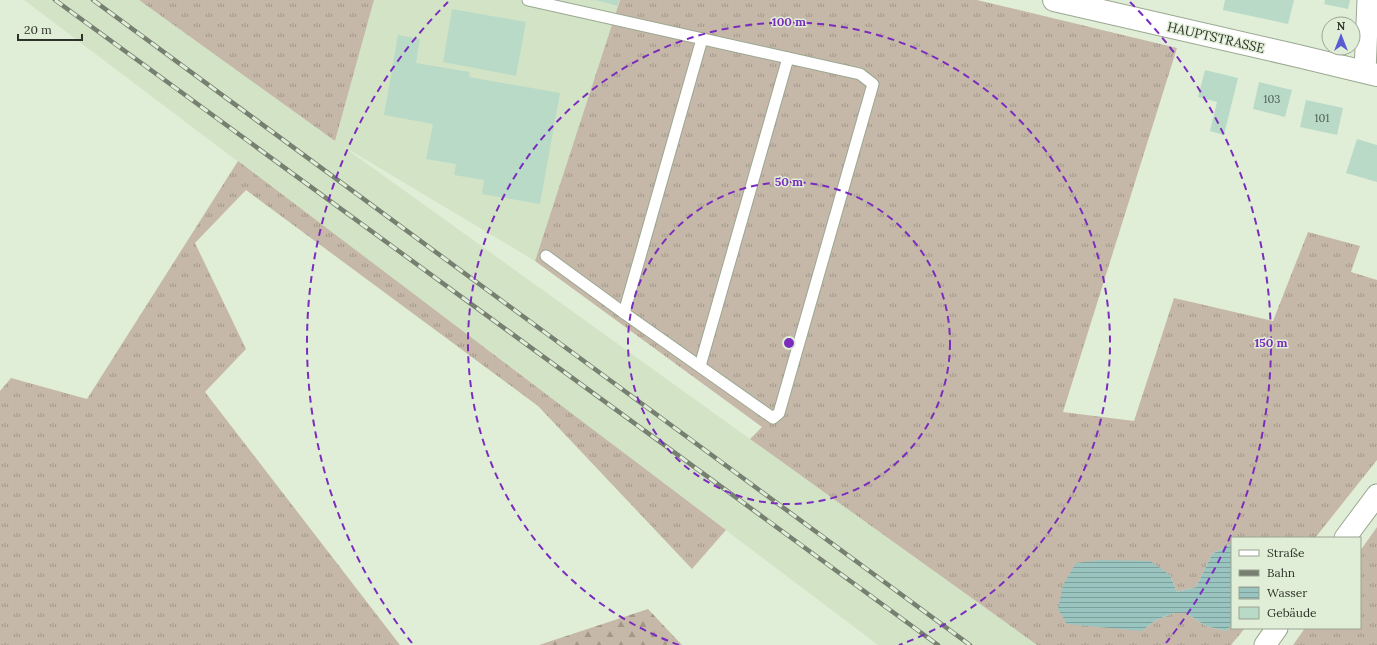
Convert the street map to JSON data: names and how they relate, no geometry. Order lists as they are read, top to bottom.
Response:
{
  "streets": {
    "main road": ["HAUPTSTRASSE"]
  },
  "house_numbers": ["103", "101"],
  "legend": [
    "Straße",
    "Bahn",
    "Wasser",
    "Gebäude"
  ],
  "scale_bar": "20 m",
  "north": "top",
  "rings": ["100 m", "50 m", "150 m"]
}
